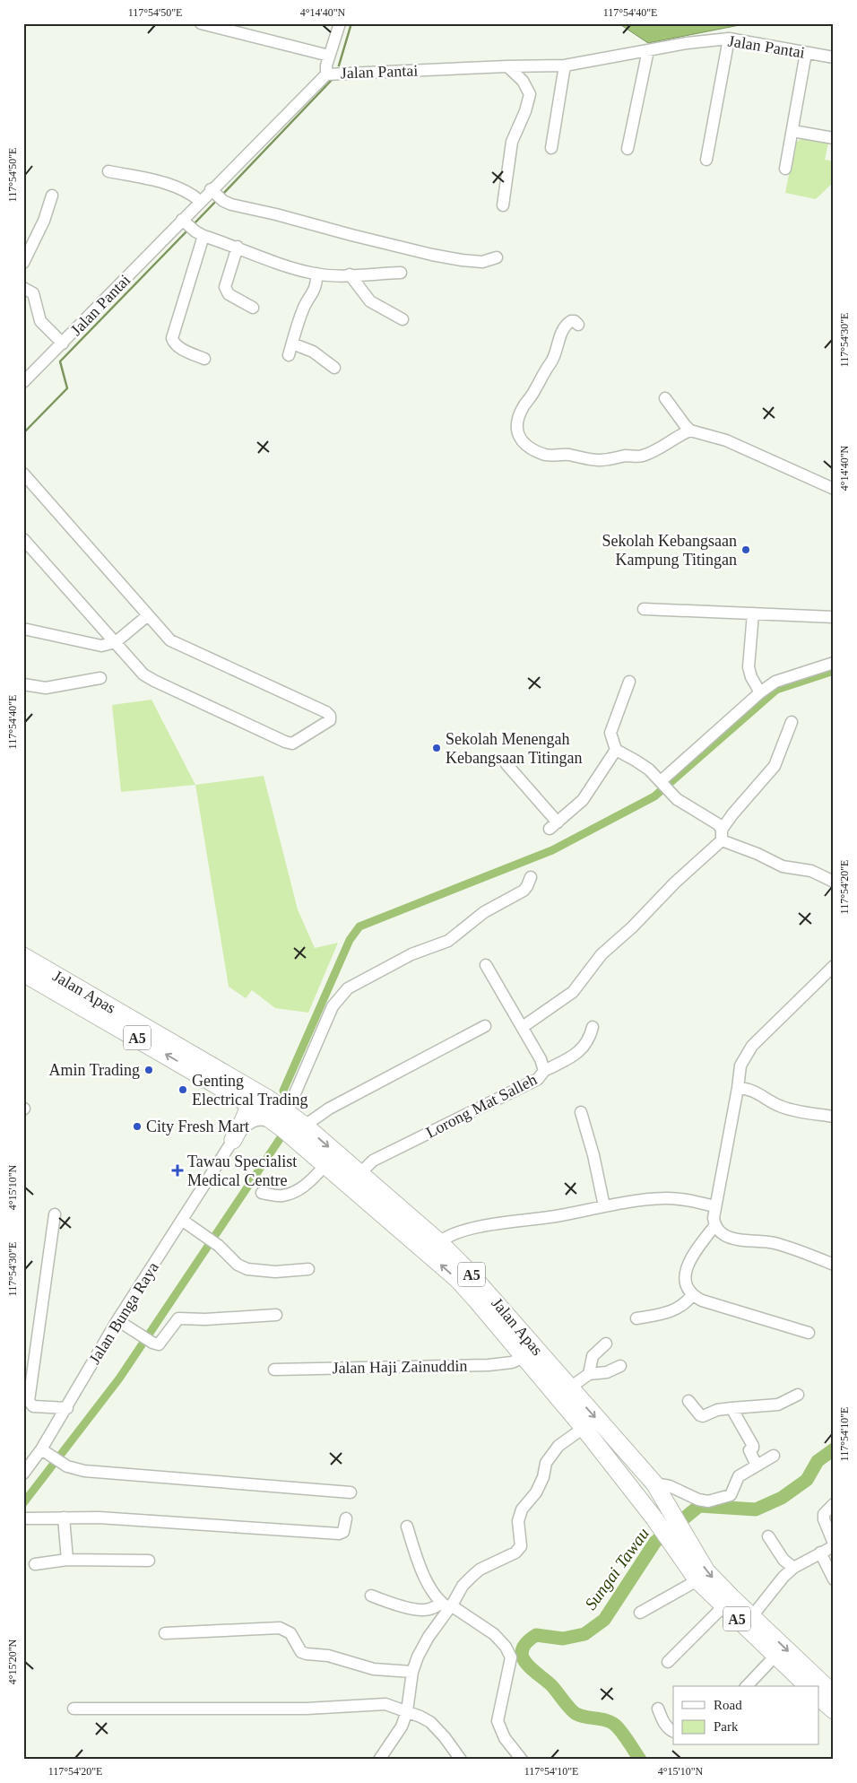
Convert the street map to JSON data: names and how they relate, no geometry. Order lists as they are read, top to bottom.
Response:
{
  "streets": {
    "highway": ["Jalan Apas", "A5"],
    "street": [
      "Jalan Pantai",
      "Lorong Mat Salleh",
      "Jalan Bunga Raya",
      "Jalan Haji Zainuddin"
    ]
  },
  "crossings": [
    ["Jalan Apas", "Lorong Mat Salleh"],
    ["Jalan Apas", "Jalan Haji Zainuddin"]
  ],
  "water": ["Sungai Tawau"],
  "places": {
    "other": [
      "Sekolah Kebangsaan Kampung Titingan",
      "Sekolah Menengah Kebangsaan Titingan",
      "Amin Trading",
      "Genting Electrical Trading",
      "City Fresh Mart"
    ],
    "health": ["Tawau Specialist Medical Centre"]
  },
  "legend": ["Road", "Park"],
  "coordinates": [
    "117°54'50\"E",
    "4°14'40\"N",
    "117°54'40\"E",
    "117°54'30\"E",
    "117°54'20\"E",
    "4°15'10\"N",
    "117°54'10\"E",
    "4°15'20\"N"
  ]
}
